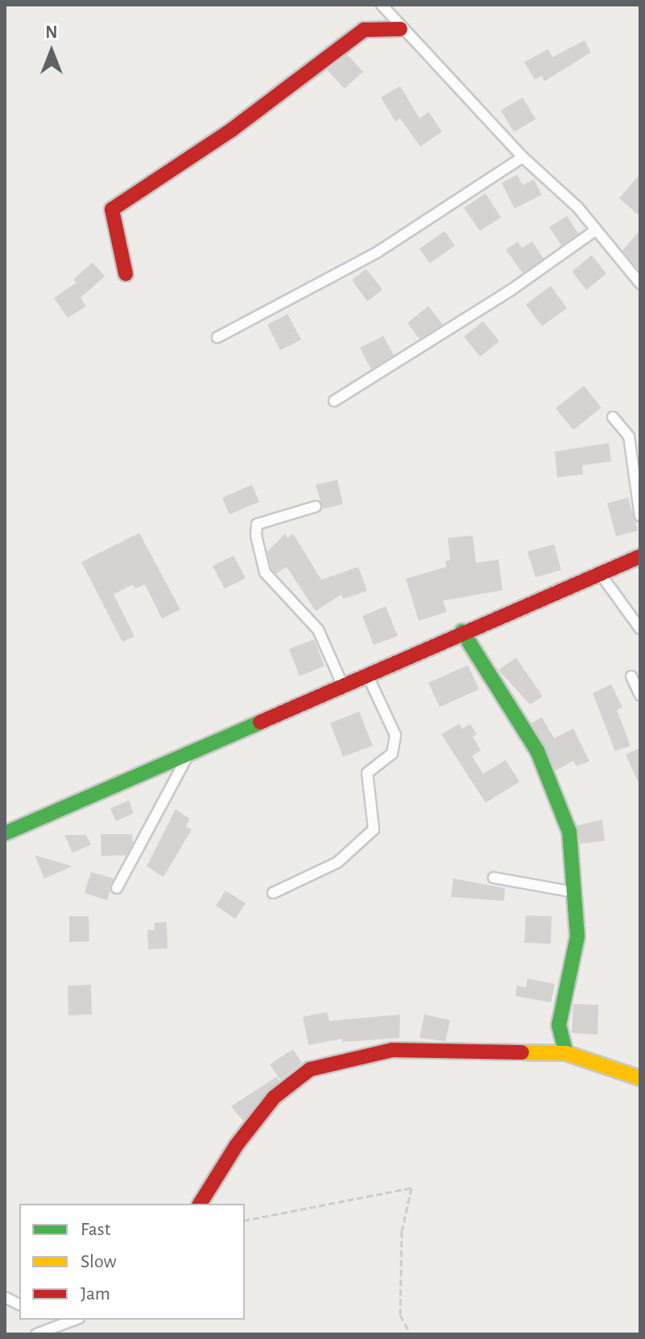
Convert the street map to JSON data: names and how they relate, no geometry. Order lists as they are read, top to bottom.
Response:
{
  "legend": ["Fast", "Slow", "Jam"],
  "north": "top"
}
